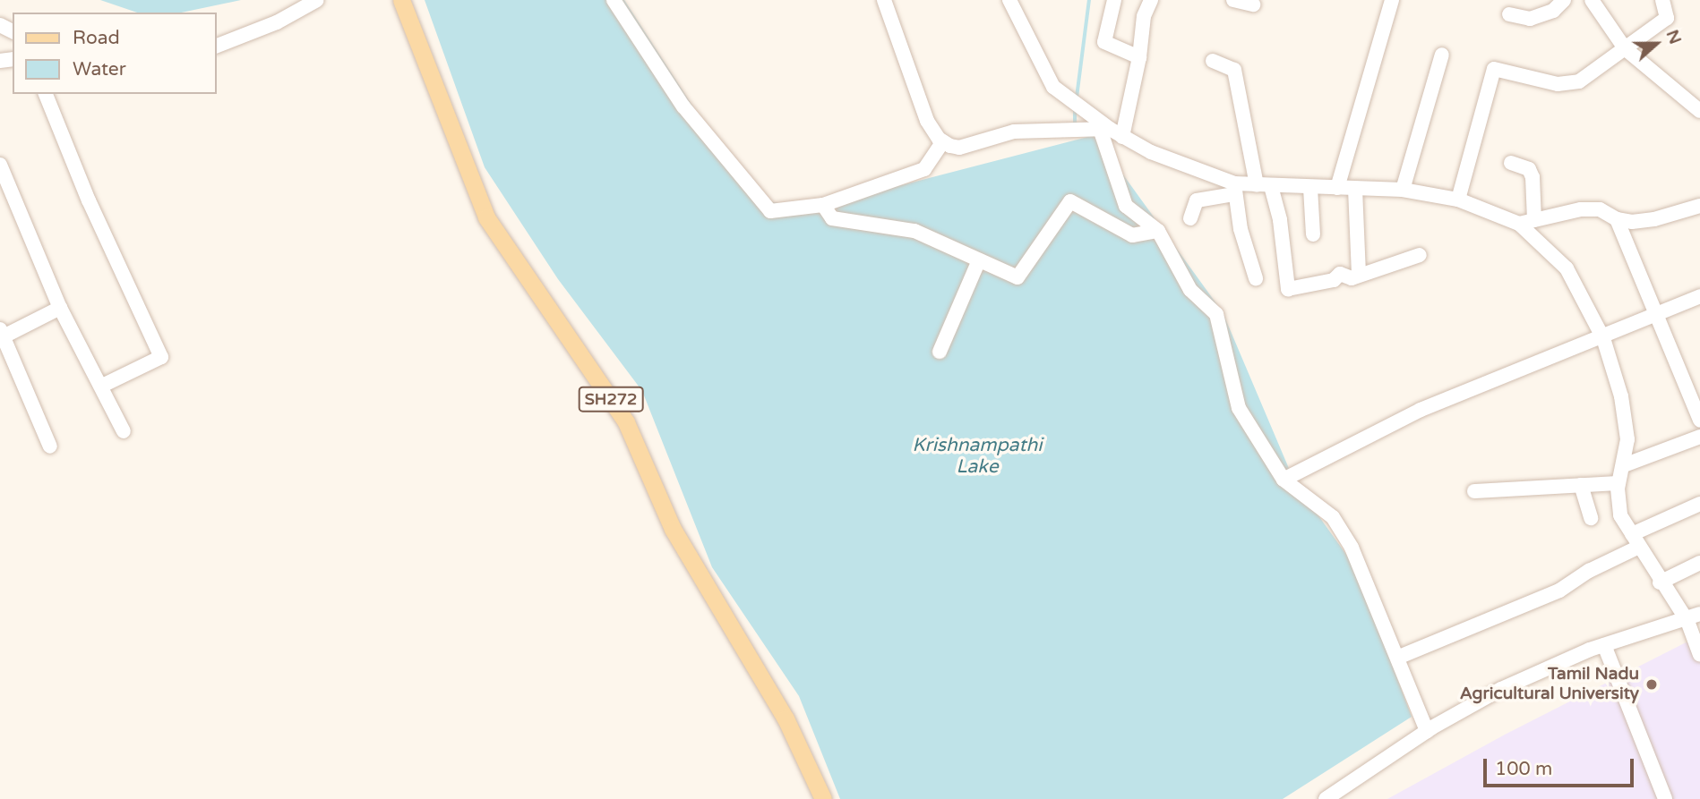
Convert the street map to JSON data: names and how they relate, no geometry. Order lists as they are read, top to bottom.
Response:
{
  "streets": {
    "main road": ["SH272"]
  },
  "water": ["Krishnampathi Lake"],
  "places": ["Tamil Nadu Agricultural University"],
  "legend": ["Road", "Water"],
  "scale_bar": "100 m",
  "north": "right"
}
